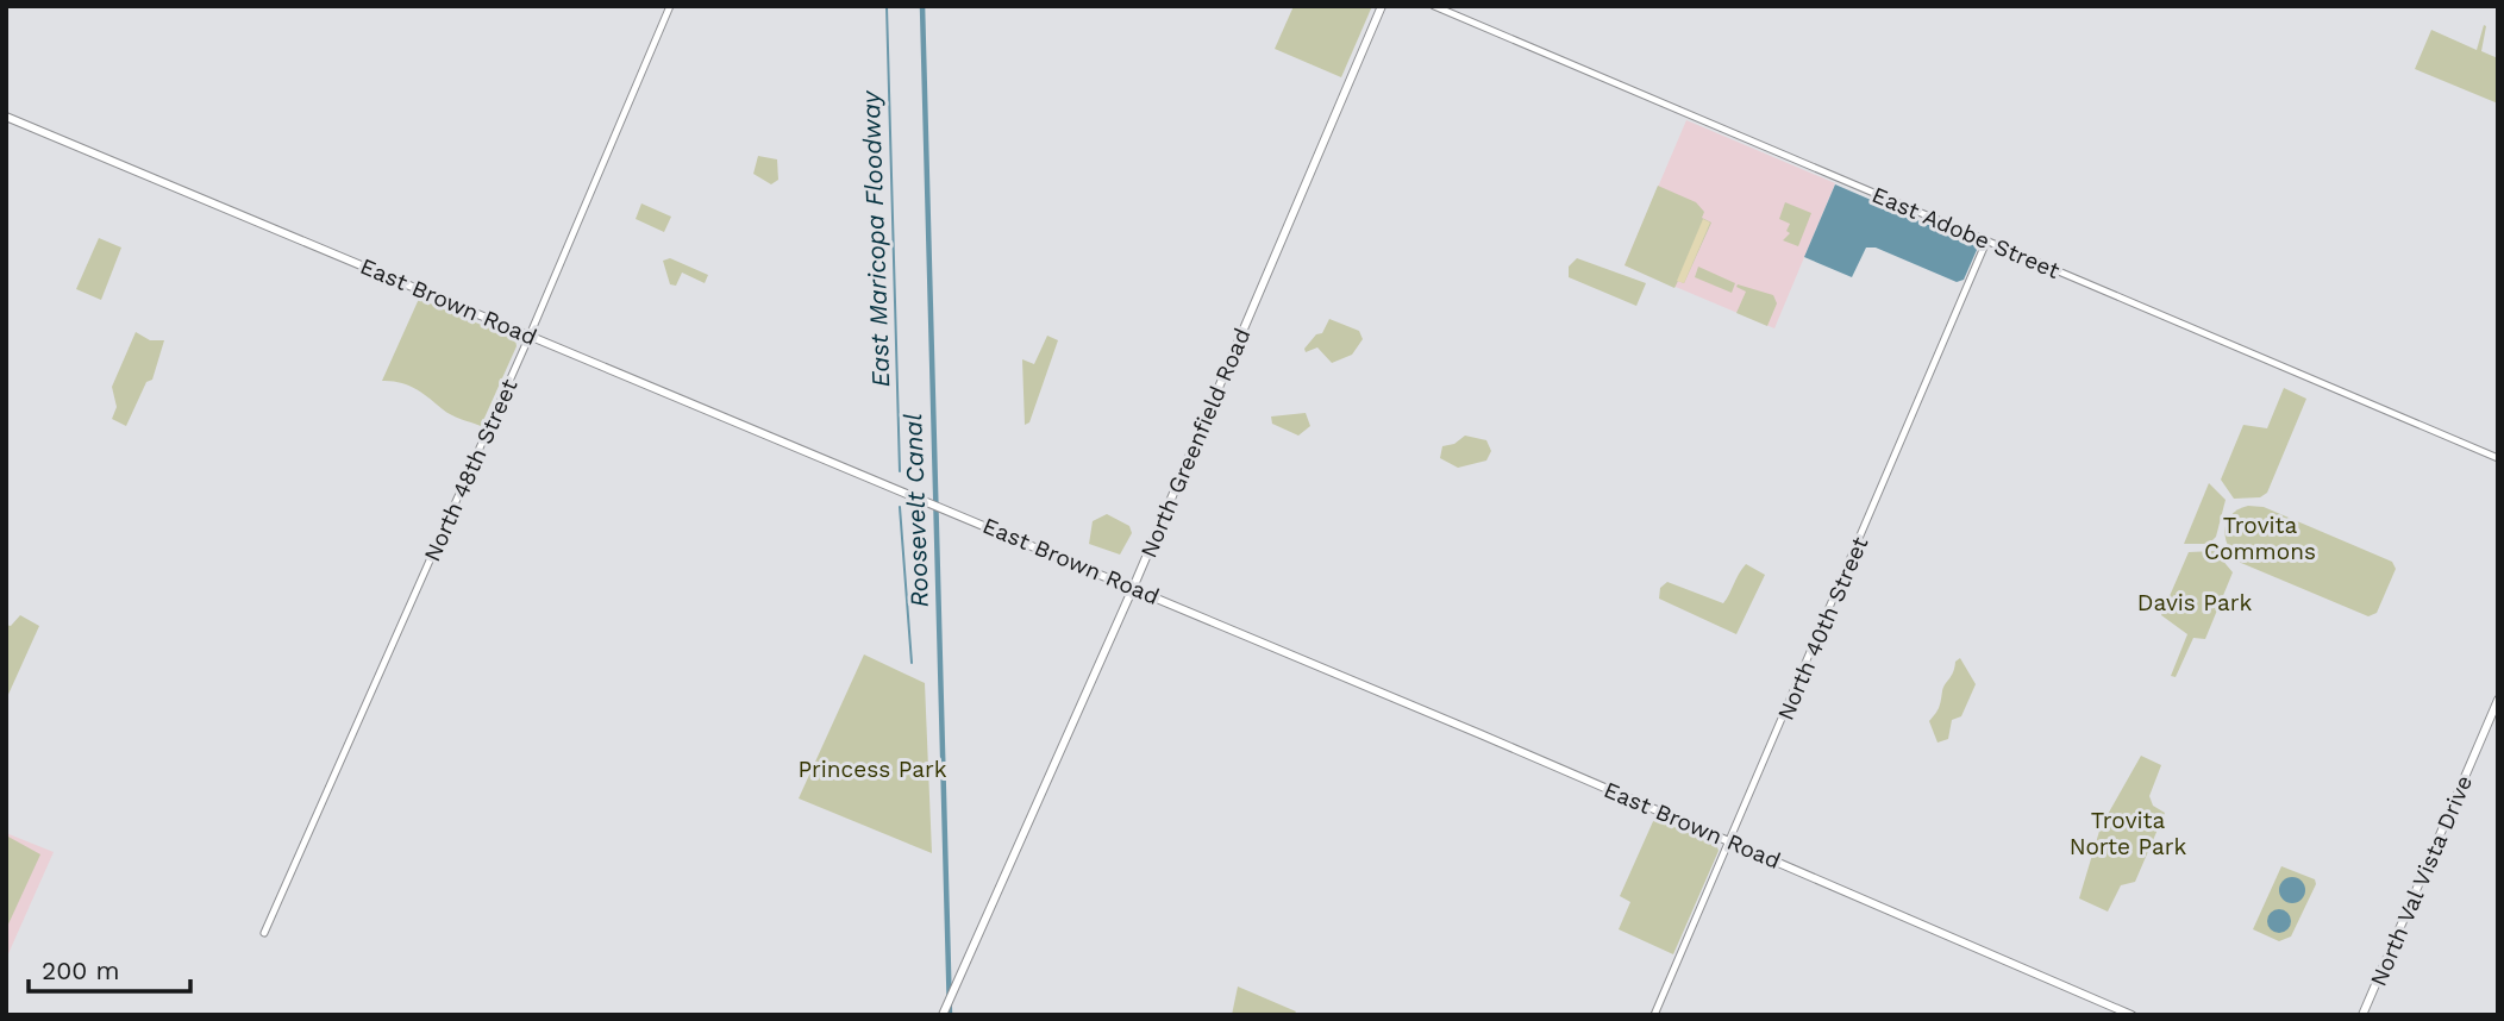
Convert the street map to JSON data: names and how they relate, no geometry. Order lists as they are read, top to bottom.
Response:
{
  "streets": {
    "main road": ["East Brown Road", "North Greenfield Road", "North Val Vista Drive"],
    "street": ["East Adobe Street", "North 48th Street", "North 40th Street"]
  },
  "crossings": [
    ["East Adobe Street", "North 40th Street"],
    ["East Brown Road", "North Greenfield Road"],
    ["East Brown Road", "North 48th Street"],
    ["East Brown Road", "North 40th Street"]
  ],
  "water": ["East Maricopa Floodway", "Roosevelt Canal"],
  "parks": [
    "Trovita Commons",
    "Davis Park",
    "Princess Park",
    "Trovita Norte Park"
  ],
  "scale_bar": "200 m"
}
